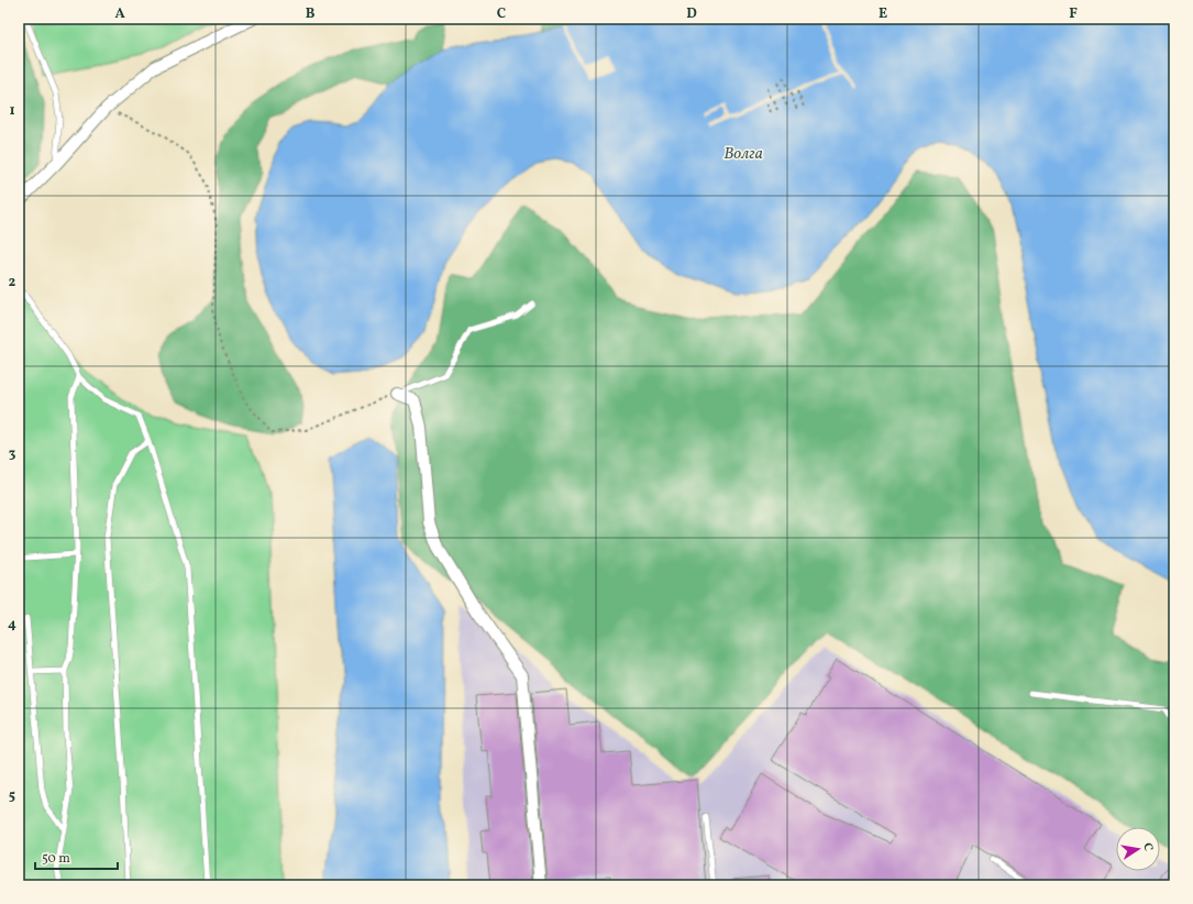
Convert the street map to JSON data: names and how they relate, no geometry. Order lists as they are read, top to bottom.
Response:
{
  "water": ["Волга"],
  "scale_bar": "50 m",
  "north": "right",
  "grid": {
    "columns": [
      "A",
      "B",
      "C",
      "D",
      "E",
      "F"
    ],
    "rows": [
      "1",
      "2",
      "3",
      "4",
      "5"
    ]
  }
}
